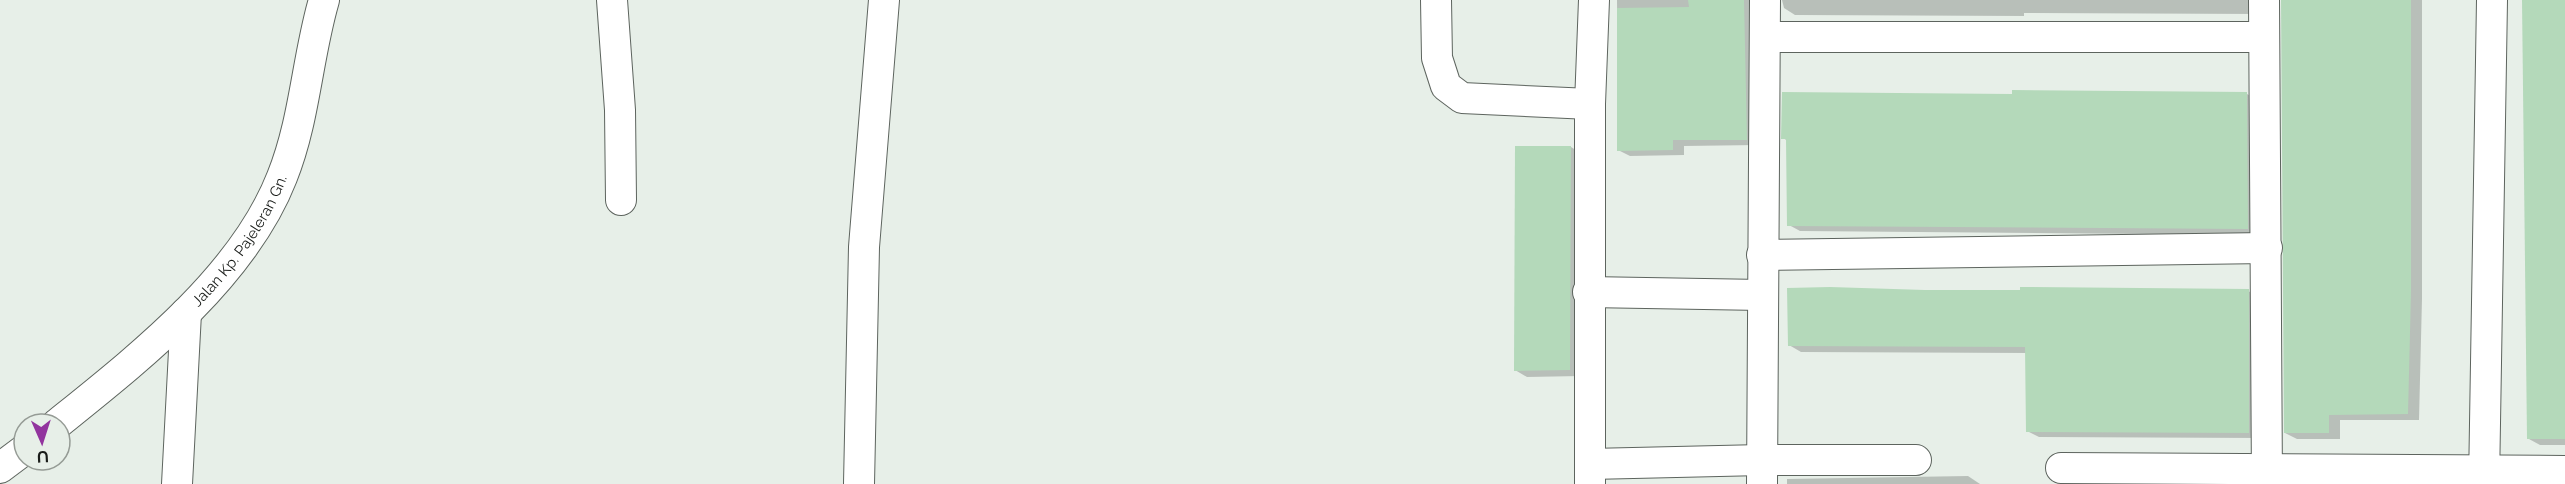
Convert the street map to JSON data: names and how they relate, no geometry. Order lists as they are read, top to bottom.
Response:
{
  "streets": {
    "street": ["Jalan Kp. Pajeleran Gn."]
  },
  "north": "bottom"
}
